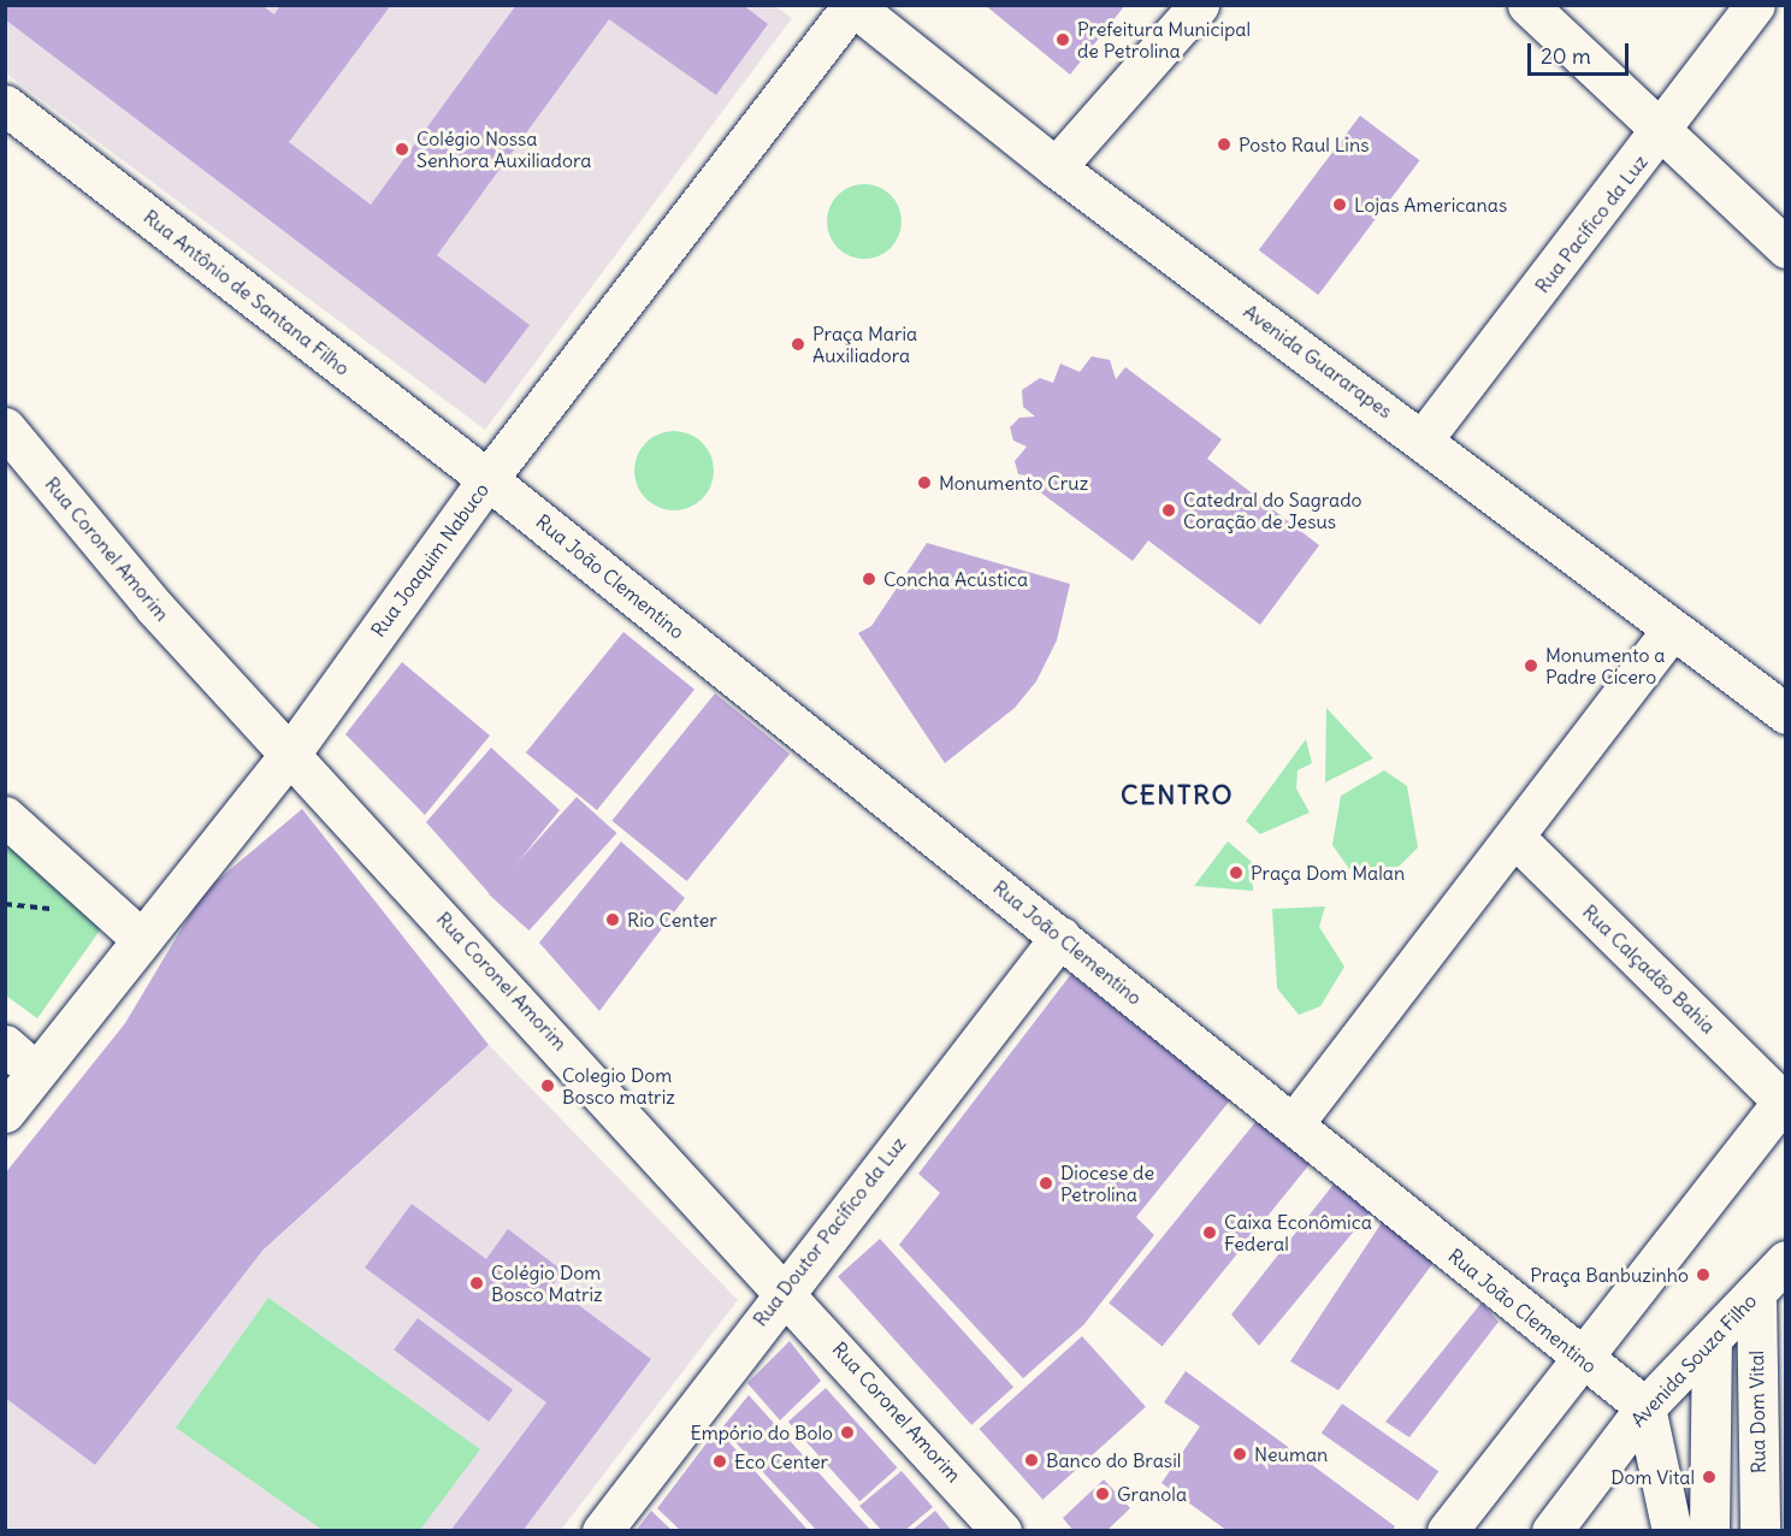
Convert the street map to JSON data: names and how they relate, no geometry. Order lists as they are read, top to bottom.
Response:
{
  "streets": {
    "street": [
      "Rua Pacífico da Luz",
      "Rua Antônio de Santana Filho",
      "Avenida Guararapes",
      "Rua Coronel Amorim",
      "Rua Joaquim Nabuco",
      "Rua João Clementino",
      "Rua Calçadão Bahia",
      "Rua Doutor Pacífico da Luz",
      "Avenida Souza Filho",
      "Rua Dom Vital"
    ]
  },
  "crossings": [
    ["Rua Pacífico da Luz", "Avenida Guararapes"],
    ["Rua Antônio de Santana Filho", "Rua Joaquim Nabuco"],
    ["Rua Antônio de Santana Filho", "Rua João Clementino"],
    ["Avenida Guararapes", "Rua Joaquim Nabuco"],
    ["Rua Coronel Amorim", "Rua Joaquim Nabuco"],
    ["Rua Coronel Amorim", "Rua Doutor Pacífico da Luz"],
    ["Rua Joaquim Nabuco", "Rua João Clementino"],
    ["Rua João Clementino", "Rua Doutor Pacífico da Luz"],
    ["Rua João Clementino", "Avenida Souza Filho"],
    ["Avenida Souza Filho", "Rua Dom Vital"]
  ],
  "districts": ["CENTRO"],
  "places": [
    "Prefeitura Municipal de Petrolina",
    "Posto Raul Lins",
    "Colégio Nossa Senhora Auxiliadora",
    "Lojas Americanas",
    "Praça Maria Auxiliadora",
    "Monumento Cruz",
    "Catedral do Sagrado Coração de Jesus",
    "Concha Acústica",
    "Monumento a Padre Cicero",
    "Praça Dom Malan",
    "Rio Center",
    "Colegio Dom Bosco matriz",
    "Diocese de Petrolina",
    "Caixa Econômica Federal",
    "Praça Banbuzinho",
    "Colégio Dom Bosco Matriz",
    "Empório do Bolo",
    "Neuman",
    "Banco do Brasil",
    "Eco Center",
    "Dom Vital",
    "Granola"
  ],
  "scale_bar": "20 m"
}
